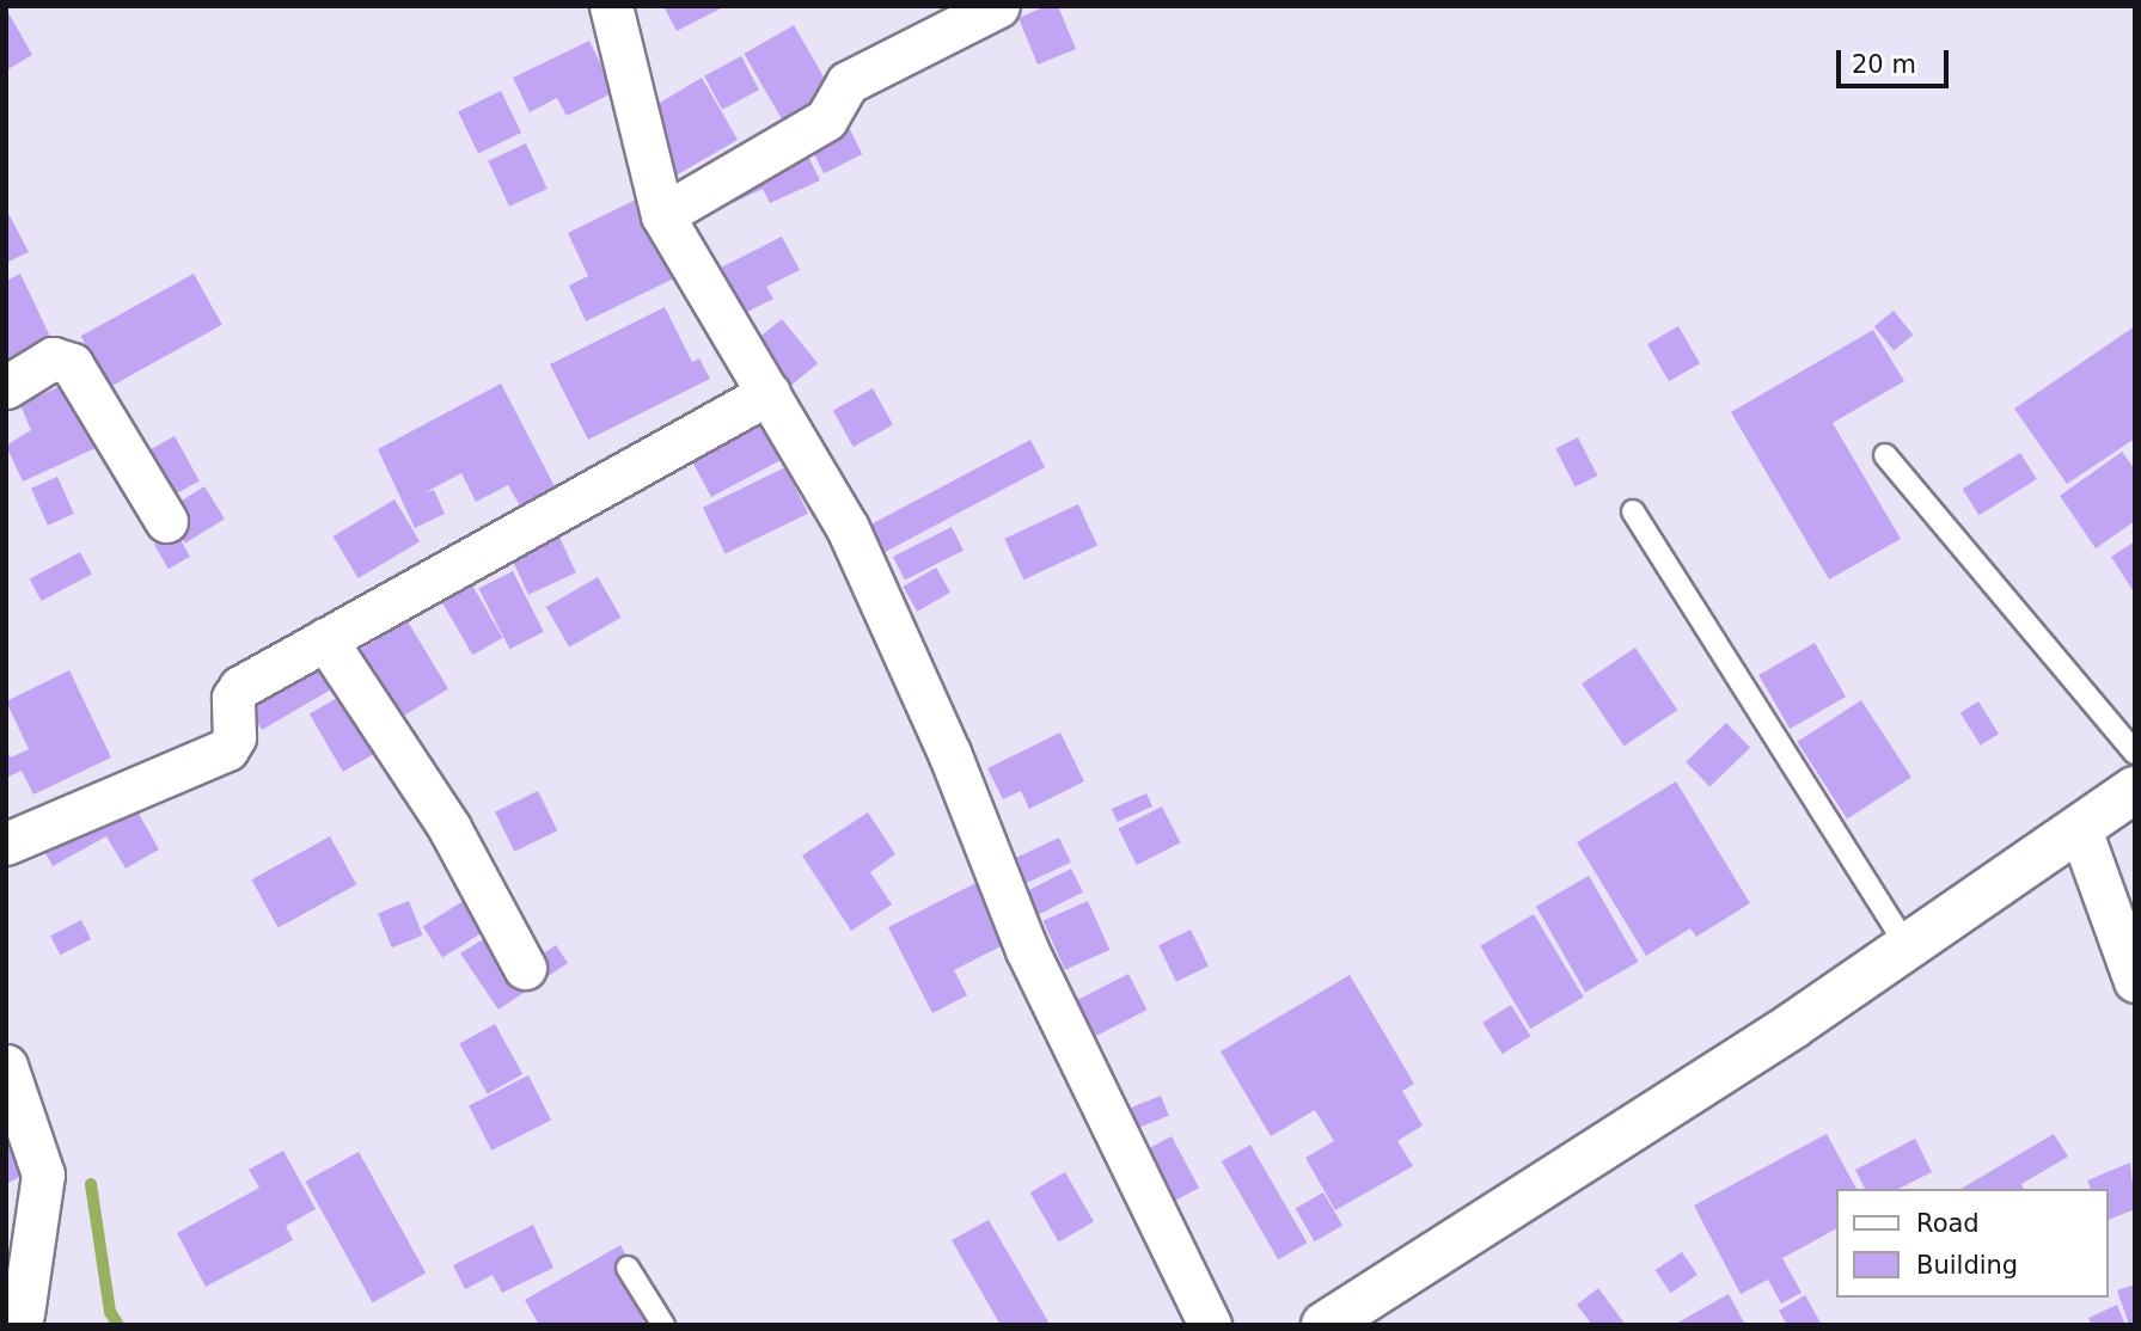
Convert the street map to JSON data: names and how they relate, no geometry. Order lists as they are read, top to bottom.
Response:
{
  "legend": ["Road", "Building"],
  "scale_bar": "20 m"
}
